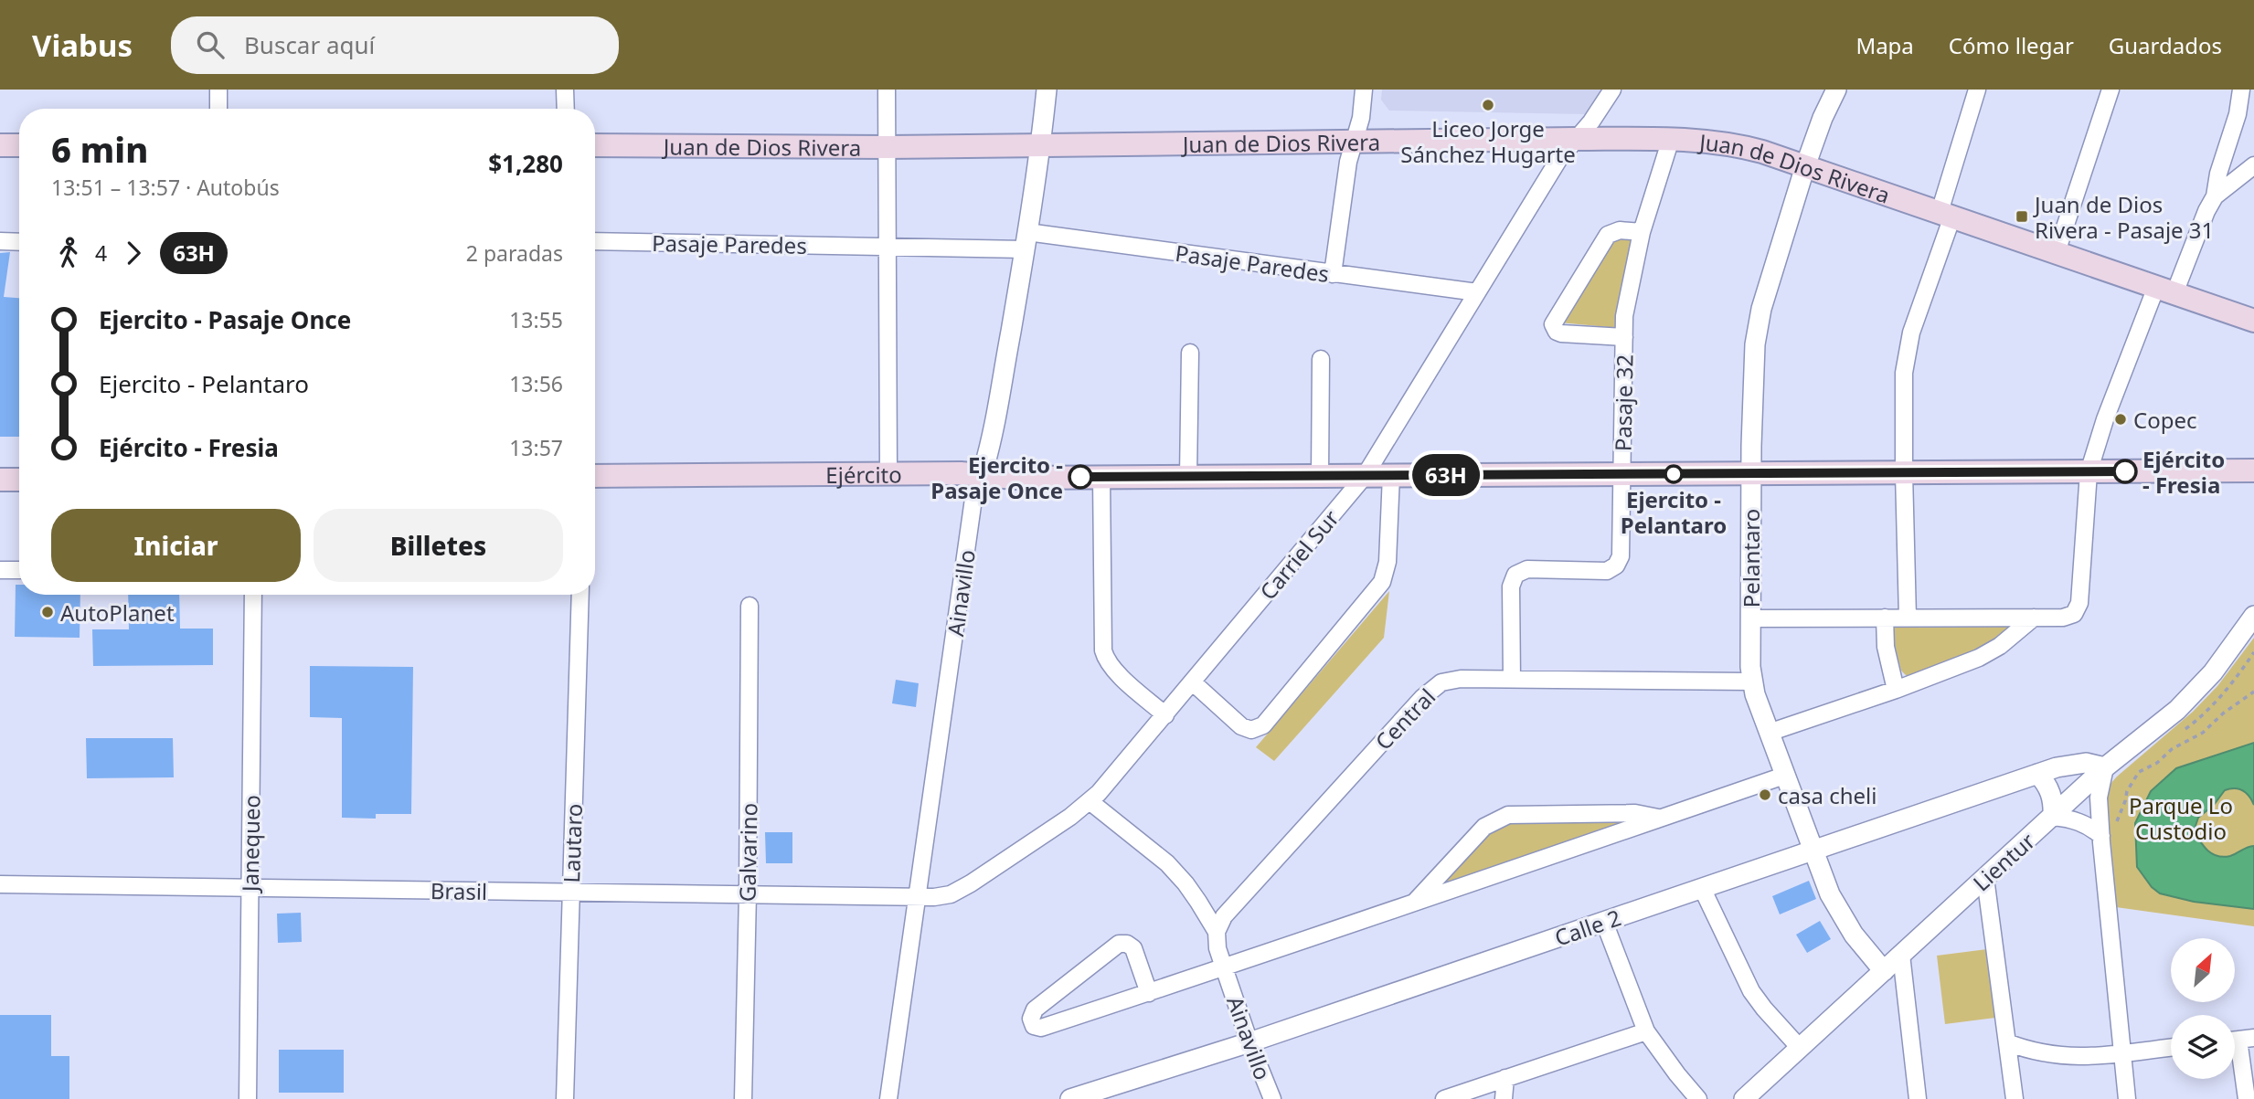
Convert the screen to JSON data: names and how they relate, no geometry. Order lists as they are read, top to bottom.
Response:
{
  "streets": {
    "main road": ["Juan de Dios Rivera", "Ejército"],
    "street": [
      "Pasaje Paredes",
      "Pasaje 32",
      "Carriel Sur",
      "Pelantaro",
      "Ainavillo",
      "Central",
      "Janequeo",
      "Lautaro",
      "Galvarino",
      "Lientur",
      "Brasil",
      "Calle 2"
    ]
  },
  "crossings": [
    ["Juan de Dios Rivera", "Pasaje 32"],
    ["Juan de Dios Rivera", "Carriel Sur"],
    ["Juan de Dios Rivera", "Pelantaro"],
    ["Juan de Dios Rivera", "Ainavillo"],
    ["Pasaje Paredes", "Carriel Sur"],
    ["Pasaje Paredes", "Ainavillo"],
    ["Pasaje 32", "Ejército"],
    ["Pasaje 32", "Central"],
    ["Ejército", "Carriel Sur"],
    ["Ejército", "Pelantaro"],
    ["Ejército", "Ainavillo"],
    ["Carriel Sur", "Ainavillo"],
    ["Carriel Sur", "Brasil"],
    ["Pelantaro", "Central"],
    ["Pelantaro", "Lientur"],
    ["Pelantaro", "Calle 2"],
    ["Ainavillo", "Central"],
    ["Ainavillo", "Brasil"],
    ["Ainavillo", "Calle 2"],
    ["Janequeo", "Brasil"],
    ["Lautaro", "Brasil"],
    ["Galvarino", "Brasil"],
    ["Lientur", "Calle 2"]
  ],
  "parks": ["Parque Lo Custodio"],
  "places": {
    "other": [
      "Liceo Jorge Sánchez Hugarte",
      "Copec",
      "Ejército - Fresia",
      "Ejercito - Pelantaro",
      "Ejercito - Pasaje Once",
      "AutoPlanet",
      "casa cheli"
    ],
    "transit": ["Juan de Dios Rivera - Pasaje 31"]
  },
  "lines": ["bus line 63H"],
  "north": "top right",
  "page": {
    "header": "Viabus",
    "search": "Buscar aquí",
    "nav": ["Mapa", "Cómo llegar", "Guardados"],
    "on_map": "63H",
    "heading": ["6 min", "13:51 – 13:57 · Autobús", "$1,280"],
    "legs": ["4", "63H", "2 paradas"],
    "list": [
      {
        "name": "Ejercito - Pasaje Once",
        "value": "13:55"
      },
      {
        "name": "Ejercito - Pelantaro",
        "value": "13:56"
      },
      {
        "name": "Ejército - Fresia",
        "value": "13:57"
      }
    ],
    "buttons": ["Iniciar", "Billetes"]
  }
}
